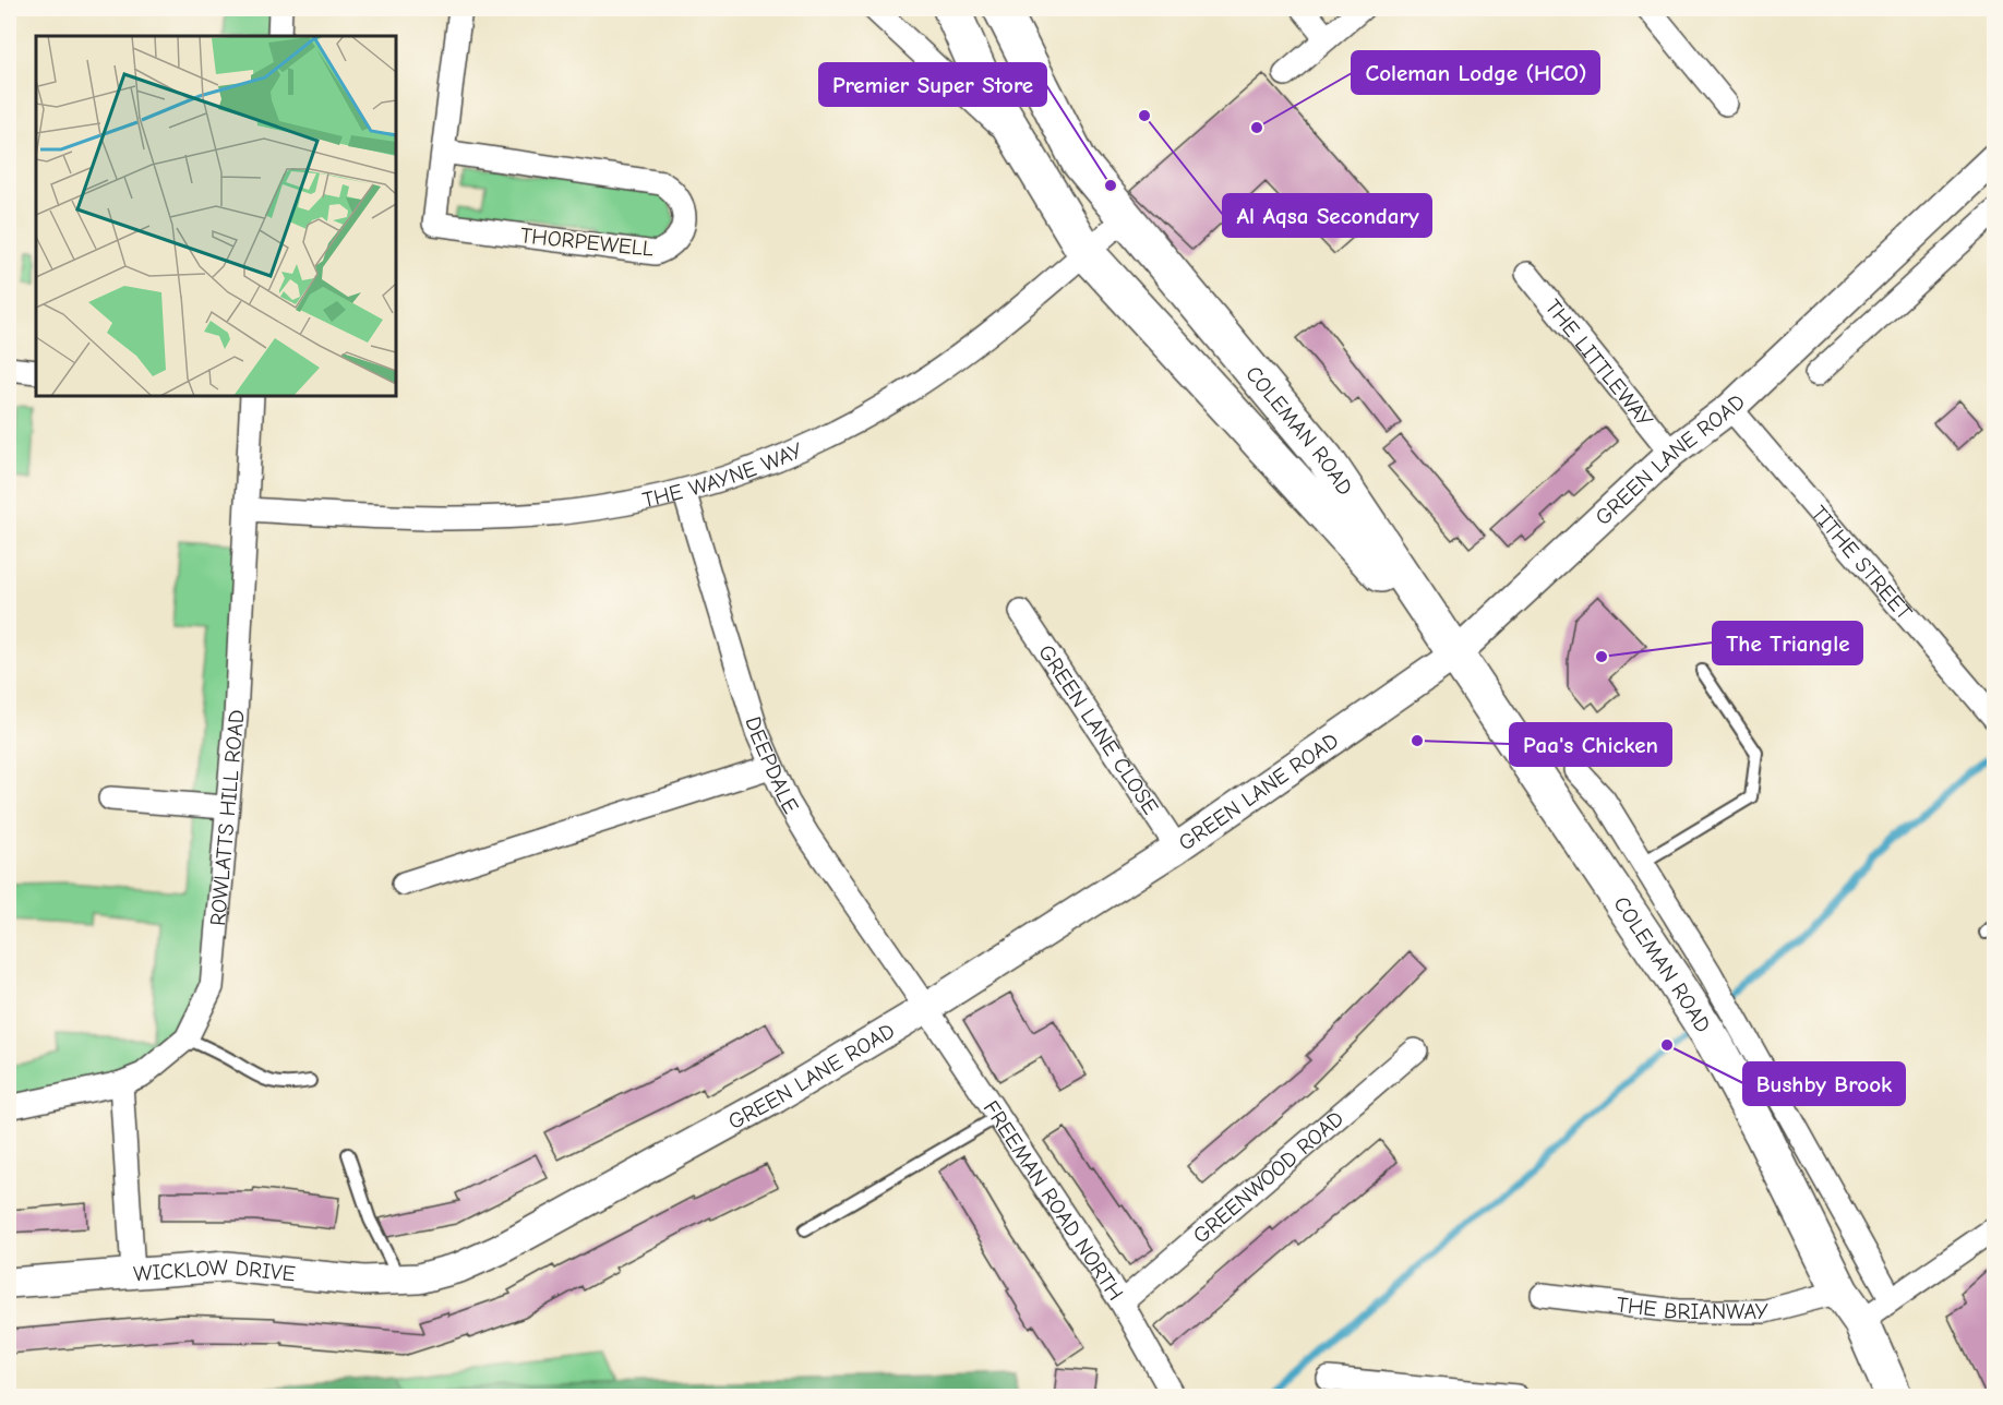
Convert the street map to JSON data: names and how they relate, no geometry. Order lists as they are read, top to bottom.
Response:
{
  "streets": {
    "highway": ["COLEMAN ROAD"],
    "street": [
      "THORPEWELL",
      "THE LITTLEWAY",
      "GREEN LANE ROAD",
      "THE WAYNE WAY",
      "TITHE STREET",
      "GREEN LANE CLOSE",
      "DEEPDALE",
      "ROWLATTS HILL ROAD",
      "GREENWOOD ROAD",
      "FREEMAN ROAD NORTH",
      "WICKLOW DRIVE",
      "THE BRIANWAY"
    ]
  },
  "crossings": [
    ["THE LITTLEWAY", "GREEN LANE ROAD"],
    ["COLEMAN ROAD", "GREEN LANE ROAD"],
    ["COLEMAN ROAD", "THE WAYNE WAY"],
    ["COLEMAN ROAD", "THE BRIANWAY"],
    ["GREEN LANE ROAD", "TITHE STREET"],
    ["GREEN LANE ROAD", "GREEN LANE CLOSE"],
    ["GREEN LANE ROAD", "DEEPDALE"],
    ["GREEN LANE ROAD", "FREEMAN ROAD NORTH"],
    ["GREEN LANE ROAD", "WICKLOW DRIVE"],
    ["THE WAYNE WAY", "DEEPDALE"],
    ["THE WAYNE WAY", "ROWLATTS HILL ROAD"],
    ["DEEPDALE", "FREEMAN ROAD NORTH"],
    ["GREENWOOD ROAD", "FREEMAN ROAD NORTH"]
  ],
  "places": [
    "Al Aqsa Secondary",
    "Coleman Lodge (HCO)",
    "Premier Super Store",
    "The Triangle",
    "Paa's Chicken",
    "Bushby Brook"
  ]
}
